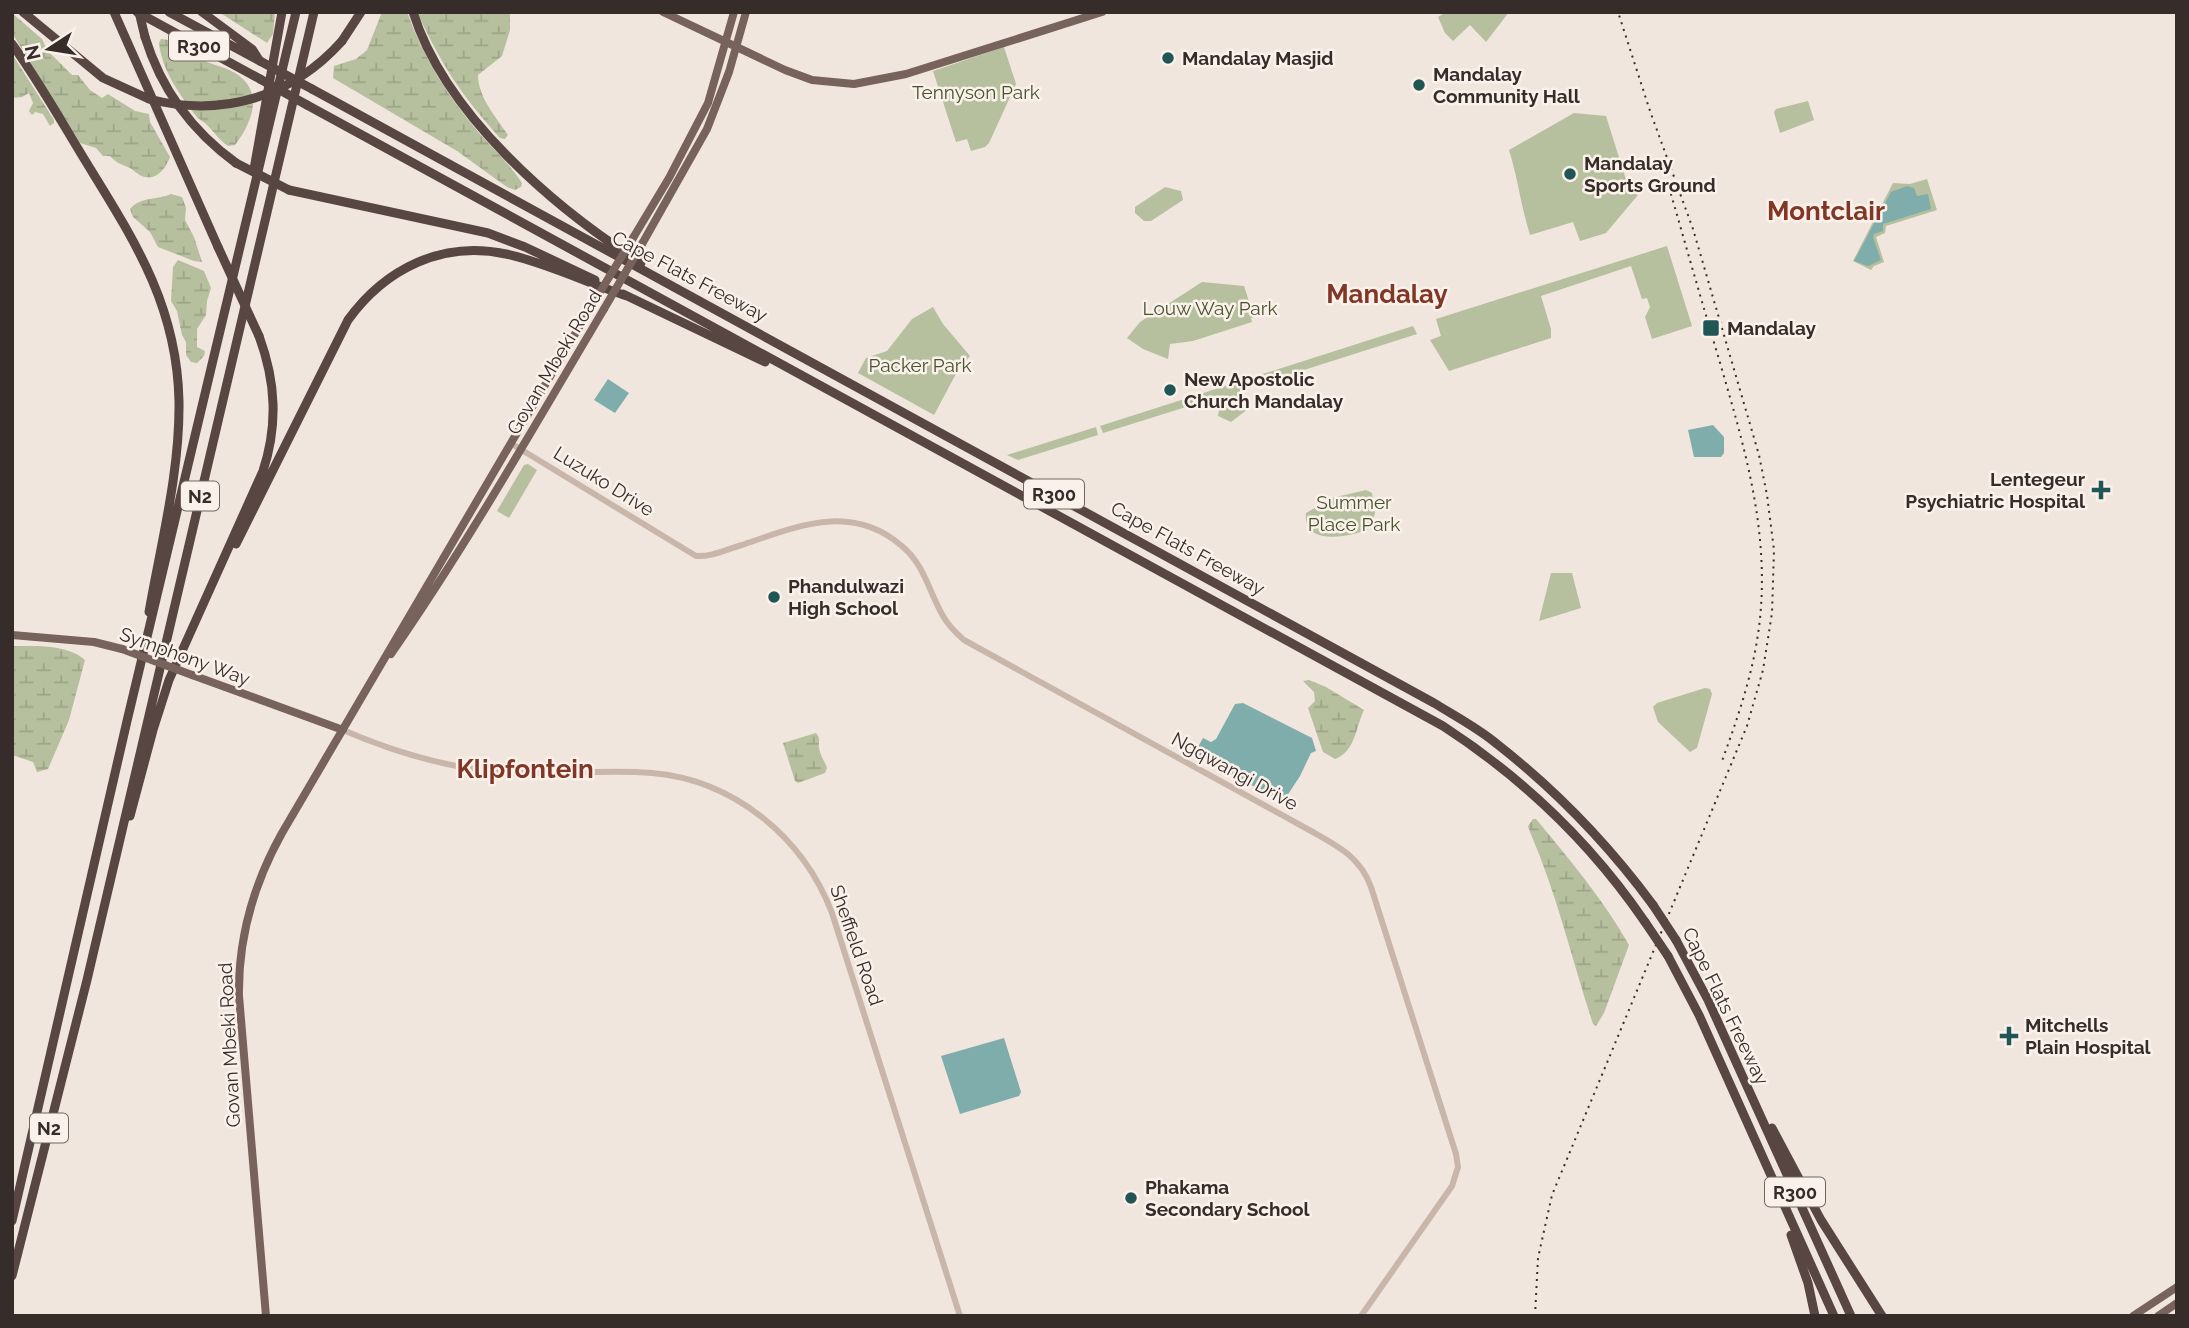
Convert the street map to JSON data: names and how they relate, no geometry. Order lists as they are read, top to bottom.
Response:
{
  "streets": {
    "highway": ["R300", "Cape Flats Freeway", "N2"],
    "main road": ["Govan Mbeki Road", "Symphony Way"],
    "street": ["Luzuko Drive", "Ngqwangi Drive", "Sheffield Road"]
  },
  "crossings": [
    ["R300", "Cape Flats Freeway"],
    ["Govan Mbeki Road", "Luzuko Drive"],
    ["Govan Mbeki Road", "Symphony Way"],
    ["Govan Mbeki Road", "Sheffield Road"],
    ["Luzuko Drive", "Ngqwangi Drive"],
    ["Symphony Way", "Sheffield Road"]
  ],
  "districts": ["Montclair", "Mandalay", "Klipfontein"],
  "parks": [
    "Tennyson Park",
    "Louw Way Park",
    "Packer Park",
    "Summer Place Park"
  ],
  "places": {
    "other": [
      "Mandalay Masjid",
      "Mandalay Community Hall",
      "Mandalay Sports Ground",
      "New Apostolic Church Mandalay",
      "Phandulwazi High School",
      "Phakama Secondary School"
    ],
    "transit": ["Mandalay"],
    "health": ["Lentegeur Psychiatric Hospital", "Mitchells Plain Hospital"]
  },
  "north": "left"
}
